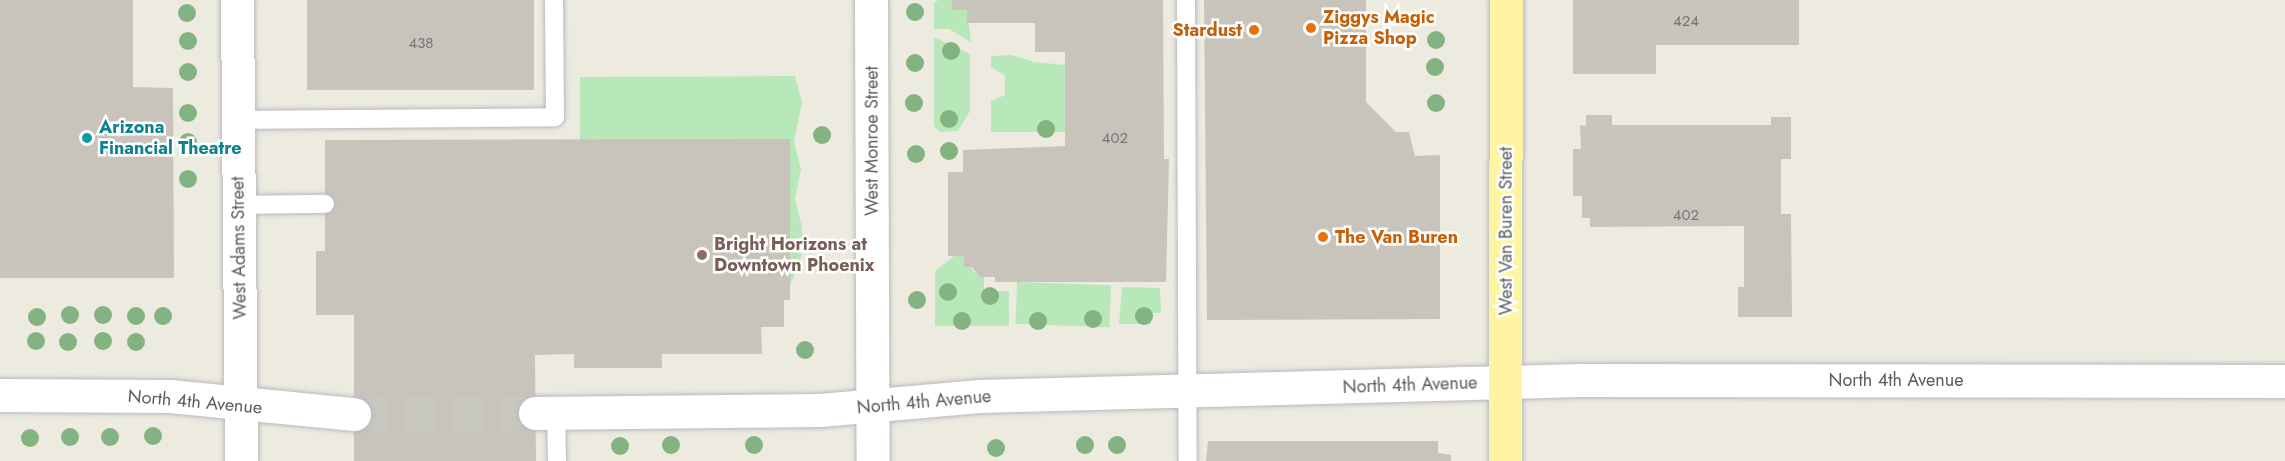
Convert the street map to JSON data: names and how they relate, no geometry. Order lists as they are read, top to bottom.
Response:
{
  "streets": {
    "main road": ["West Van Buren Street"],
    "street": ["West Monroe Street", "West Adams Street", "North 4th Avenue"]
  },
  "crossings": [
    ["West Monroe Street", "North 4th Avenue"],
    ["West Van Buren Street", "North 4th Avenue"],
    ["West Adams Street", "North 4th Avenue"]
  ],
  "places": [
    "Ziggys Magic Pizza Shop",
    "Stardust",
    "Arizona Financial Theatre",
    "The Van Buren",
    "Bright Horizons at Downtown Phoenix"
  ],
  "house_numbers": [
    "424",
    "438",
    "402",
    "402"
  ]
}
